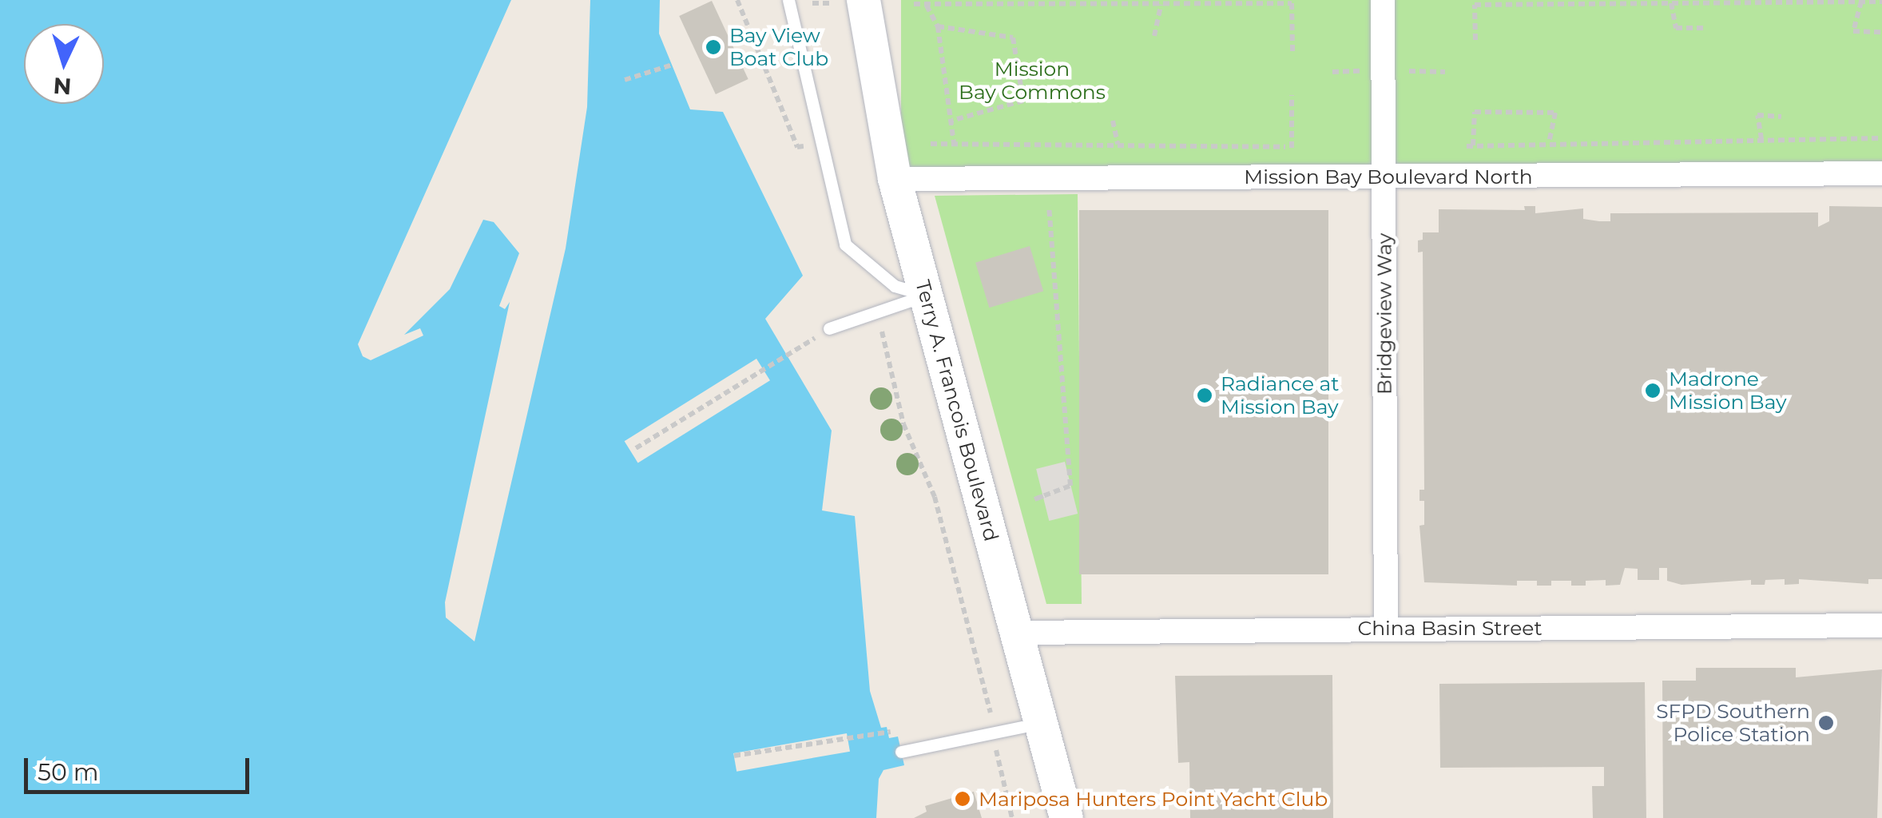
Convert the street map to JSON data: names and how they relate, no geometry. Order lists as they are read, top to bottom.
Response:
{
  "streets": {
    "street": [
      "Mission Bay Boulevard North",
      "Bridgeview Way",
      "Terry A. Francois Boulevard",
      "China Basin Street"
    ]
  },
  "crossings": [
    ["Mission Bay Boulevard North", "Bridgeview Way"],
    ["Mission Bay Boulevard North", "Terry A. Francois Boulevard"],
    ["Bridgeview Way", "China Basin Street"],
    ["Terry A. Francois Boulevard", "China Basin Street"]
  ],
  "parks": ["Mission Bay Commons"],
  "places": [
    "Bay View Boat Club",
    "Madrone Mission Bay",
    "Radiance at Mission Bay",
    "SFPD Southern Police Station",
    "Mariposa Hunters Point Yacht Club"
  ],
  "scale_bar": "50 m",
  "north": "bottom"
}
